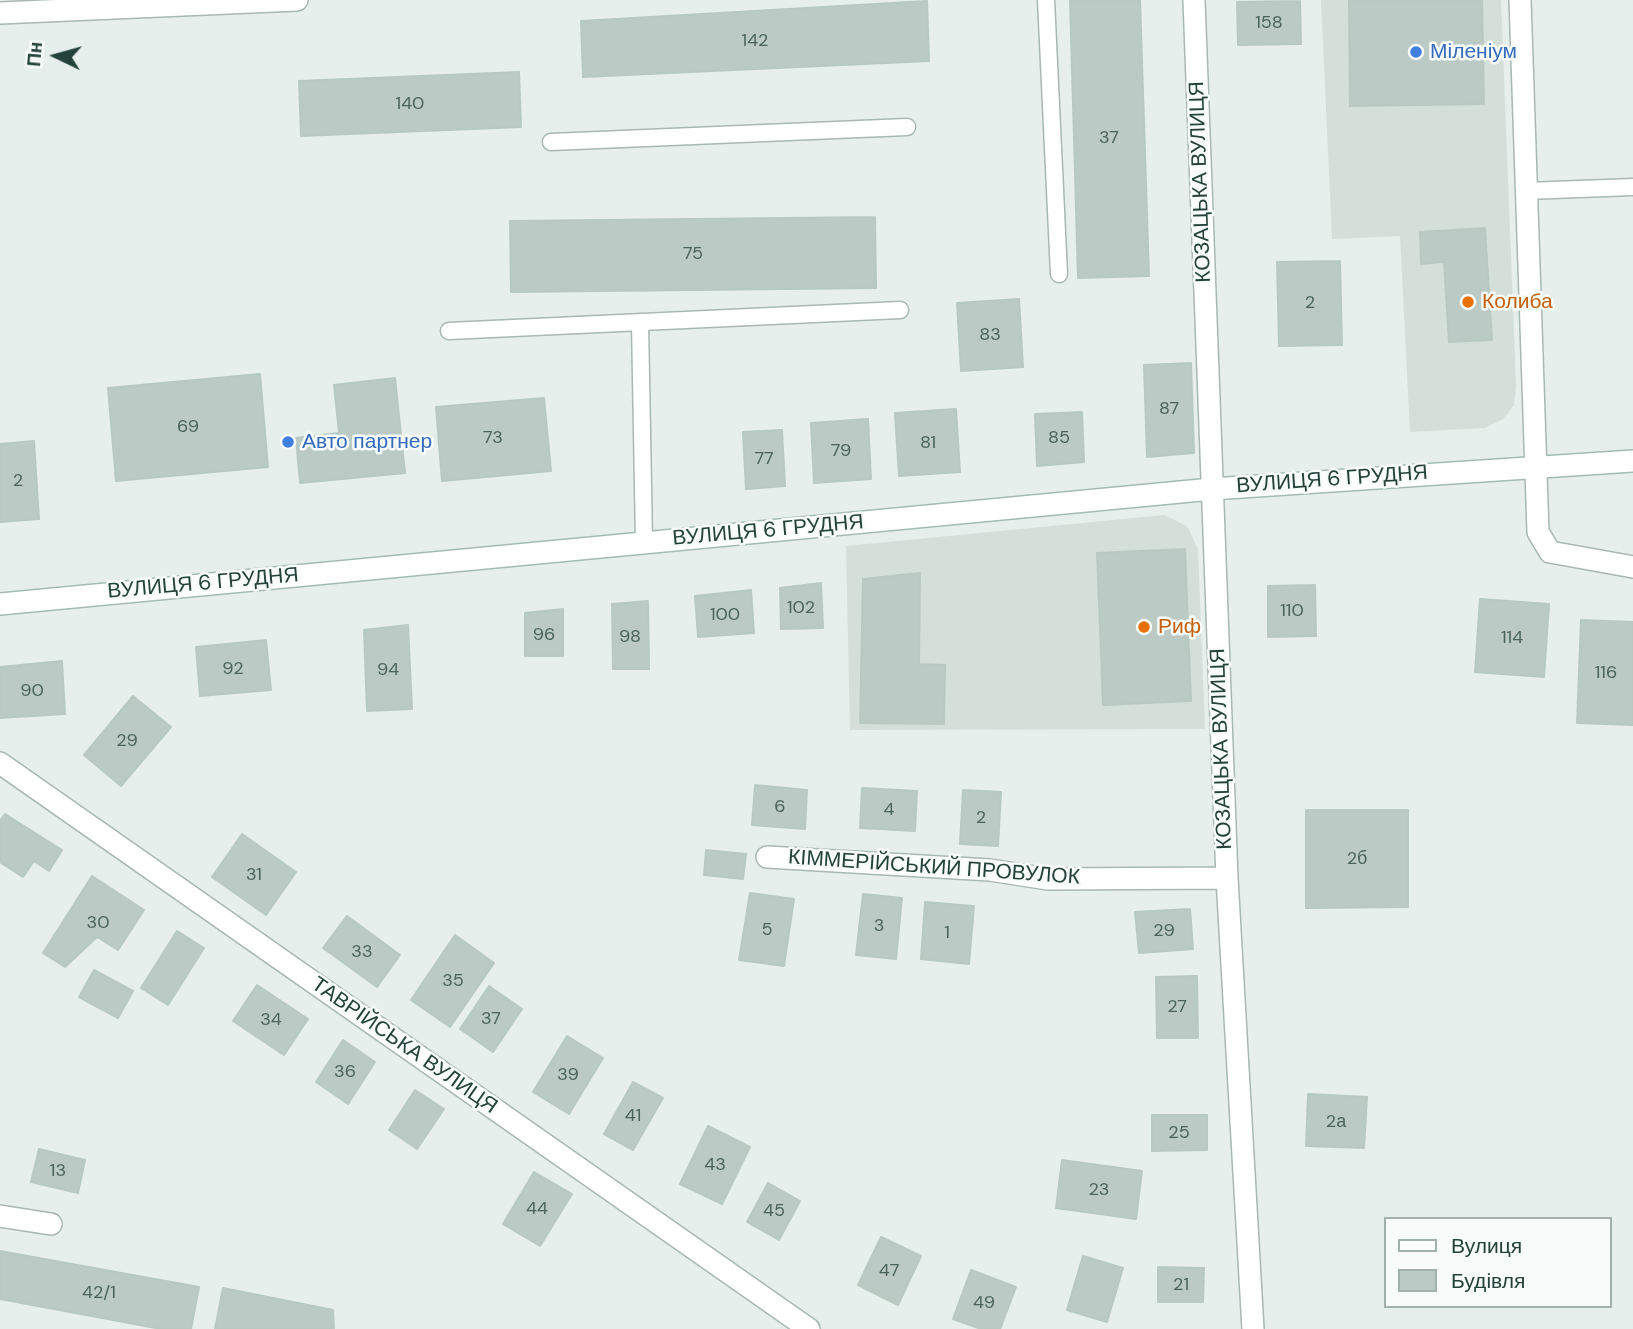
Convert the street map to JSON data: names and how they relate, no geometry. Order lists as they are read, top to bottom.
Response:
{
  "streets": {
    "street": [
      "КОЗАЦЬКА ВУЛИЦЯ",
      "ВУЛИЦЯ 6 ГРУДНЯ",
      "КІММЕРІЙСЬКИЙ ПРОВУЛОК",
      "ТАВРІЙСЬКА ВУЛИЦЯ"
    ]
  },
  "crossings": [
    ["КОЗАЦЬКА ВУЛИЦЯ", "ВУЛИЦЯ 6 ГРУДНЯ"],
    ["КОЗАЦЬКА ВУЛИЦЯ", "КІММЕРІЙСЬКИЙ ПРОВУЛОК"]
  ],
  "places": [
    "Міленіум",
    "Колиба",
    "Авто партнер",
    "Риф"
  ],
  "house_numbers": [
    "158",
    "142",
    "140",
    "37",
    "75",
    "2",
    "83",
    "87",
    "69",
    "73",
    "85",
    "81",
    "79",
    "77",
    "2",
    "102",
    "110",
    "100",
    "96",
    "98",
    "114",
    "92",
    "94",
    "116",
    "90",
    "29",
    "6",
    "4",
    "2",
    "2б",
    "31",
    "30",
    "3",
    "5",
    "29",
    "1",
    "33",
    "35",
    "27",
    "37",
    "34",
    "36",
    "39",
    "41",
    "2а",
    "25",
    "43",
    "13",
    "23",
    "44",
    "45",
    "47",
    "21",
    "42/1",
    "49"
  ],
  "legend": ["Вулиця", "Будівля"],
  "north": "left"
}
